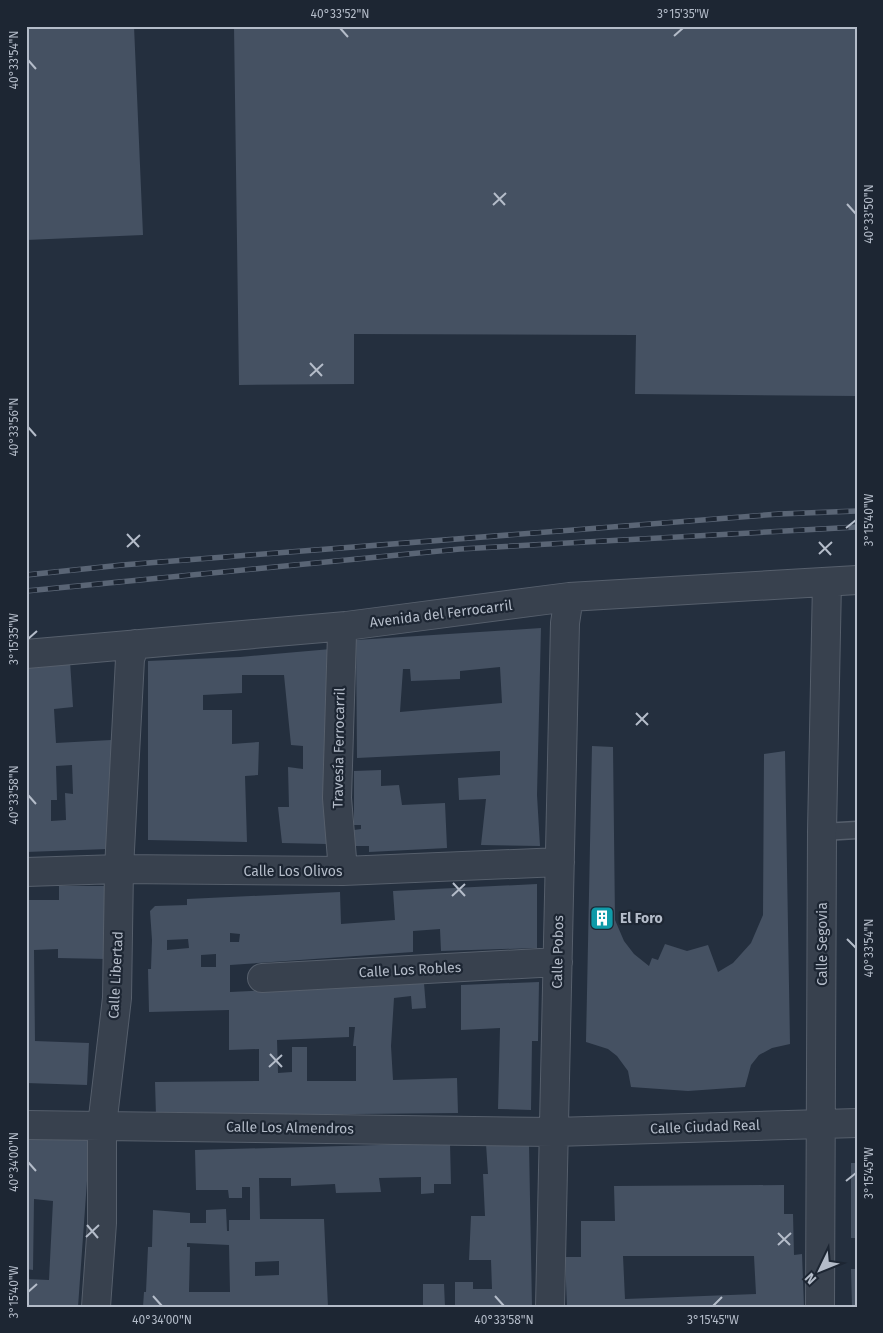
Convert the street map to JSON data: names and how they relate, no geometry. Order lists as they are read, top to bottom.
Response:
{
  "streets": {
    "street": [
      "Avenida del Ferrocarril",
      "Travesía Ferrocarril",
      "Calle Los Olivos",
      "Calle Segovia",
      "Calle Pobos",
      "Calle Los Robles",
      "Calle Libertad",
      "Calle Ciudad Real",
      "Calle Los Almendros"
    ]
  },
  "crossings": [
    ["Avenida del Ferrocarril", "Travesía Ferrocarril"],
    ["Avenida del Ferrocarril", "Calle Segovia"],
    ["Avenida del Ferrocarril", "Calle Pobos"],
    ["Avenida del Ferrocarril", "Calle Libertad"],
    ["Travesía Ferrocarril", "Calle Los Olivos"],
    ["Calle Los Olivos", "Calle Pobos"],
    ["Calle Los Olivos", "Calle Libertad"],
    ["Calle Segovia", "Calle Ciudad Real"],
    ["Calle Pobos", "Calle Los Robles"],
    ["Calle Pobos", "Calle Ciudad Real"],
    ["Calle Pobos", "Calle Los Almendros"],
    ["Calle Libertad", "Calle Los Almendros"],
    ["Calle Ciudad Real", "Calle Los Almendros"]
  ],
  "places": {
    "building": ["El Foro"]
  },
  "north": "bottom left",
  "coordinates": [
    "40°33'52\"N",
    "3°15'35\"W",
    "40°33'54\"N",
    "40°33'50\"N",
    "40°33'56\"N",
    "3°15'40\"W",
    "40°33'58\"N",
    "40°34'00\"N",
    "3°15'45\"W"
  ]
}
